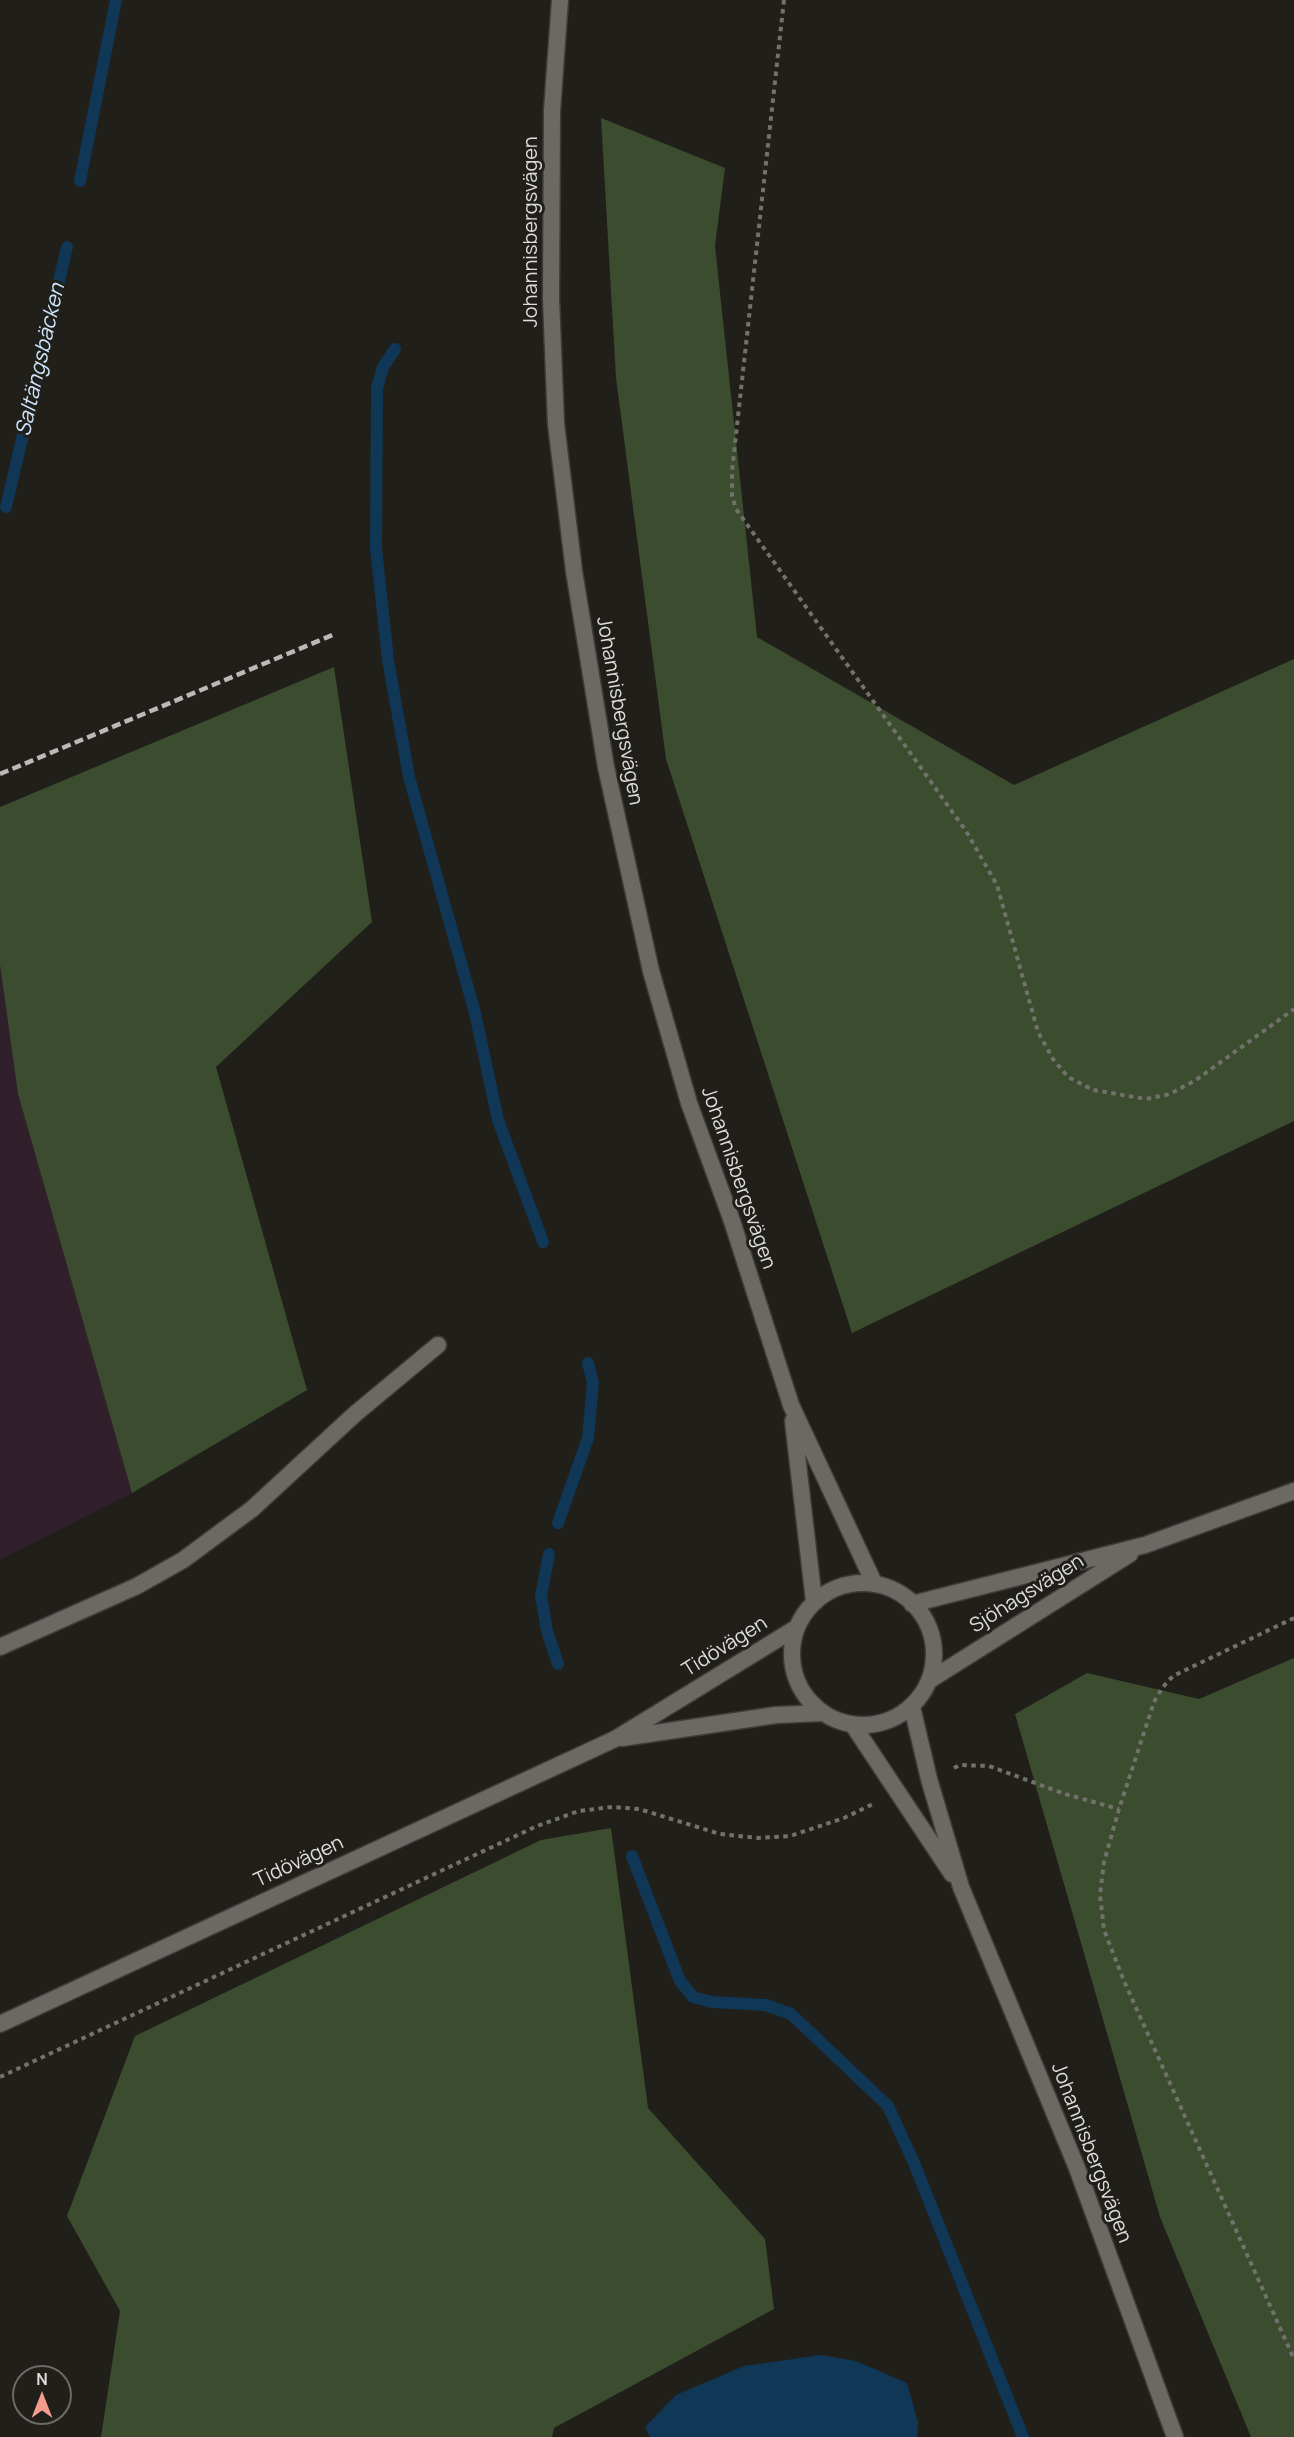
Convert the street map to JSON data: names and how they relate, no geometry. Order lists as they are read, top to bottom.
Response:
{
  "streets": {
    "main road": ["Johannisbergsvägen", "Sjöhagsvägen", "Tidövägen"]
  },
  "crossings": [
    ["Johannisbergsvägen", "Sjöhagsvägen"],
    ["Johannisbergsvägen", "Tidövägen"],
    ["Sjöhagsvägen", "Tidövägen"]
  ],
  "water": ["Saltängsbäcken"],
  "north": "top"
}
